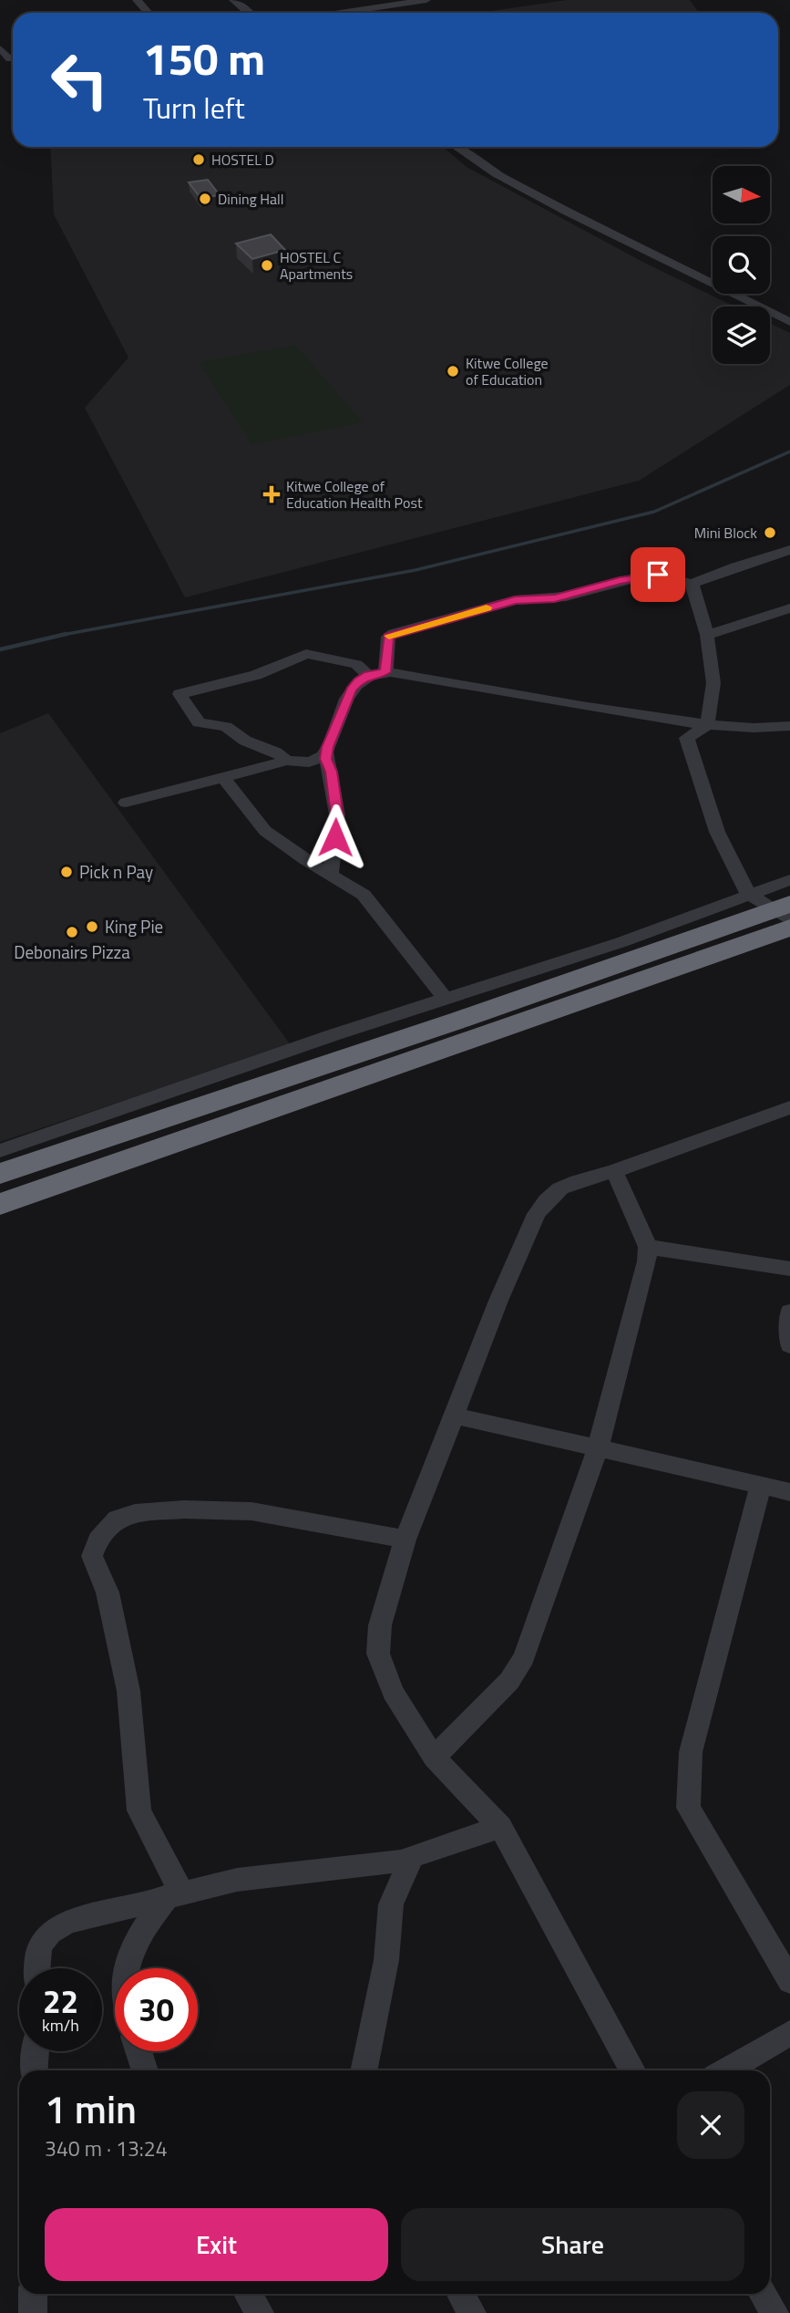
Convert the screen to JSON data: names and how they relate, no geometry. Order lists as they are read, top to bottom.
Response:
{
  "places": {
    "other": [
      "HOSTEL D",
      "Dining Hall",
      "HOSTEL C Apartments",
      "Kitwe College of Education",
      "Mini Block",
      "Pick n Pay",
      "King Pie",
      "Debonairs Pizza"
    ],
    "health": ["Kitwe College of Education Health Post"]
  },
  "north": "right",
  "page": {
    "turn": ["150 m", "Turn left"],
    "speed": "22 km/h",
    "limit": "30",
    "heading": ["1 min", "340 m · 13:24"],
    "buttons": ["Exit", "Share"]
  }
}
